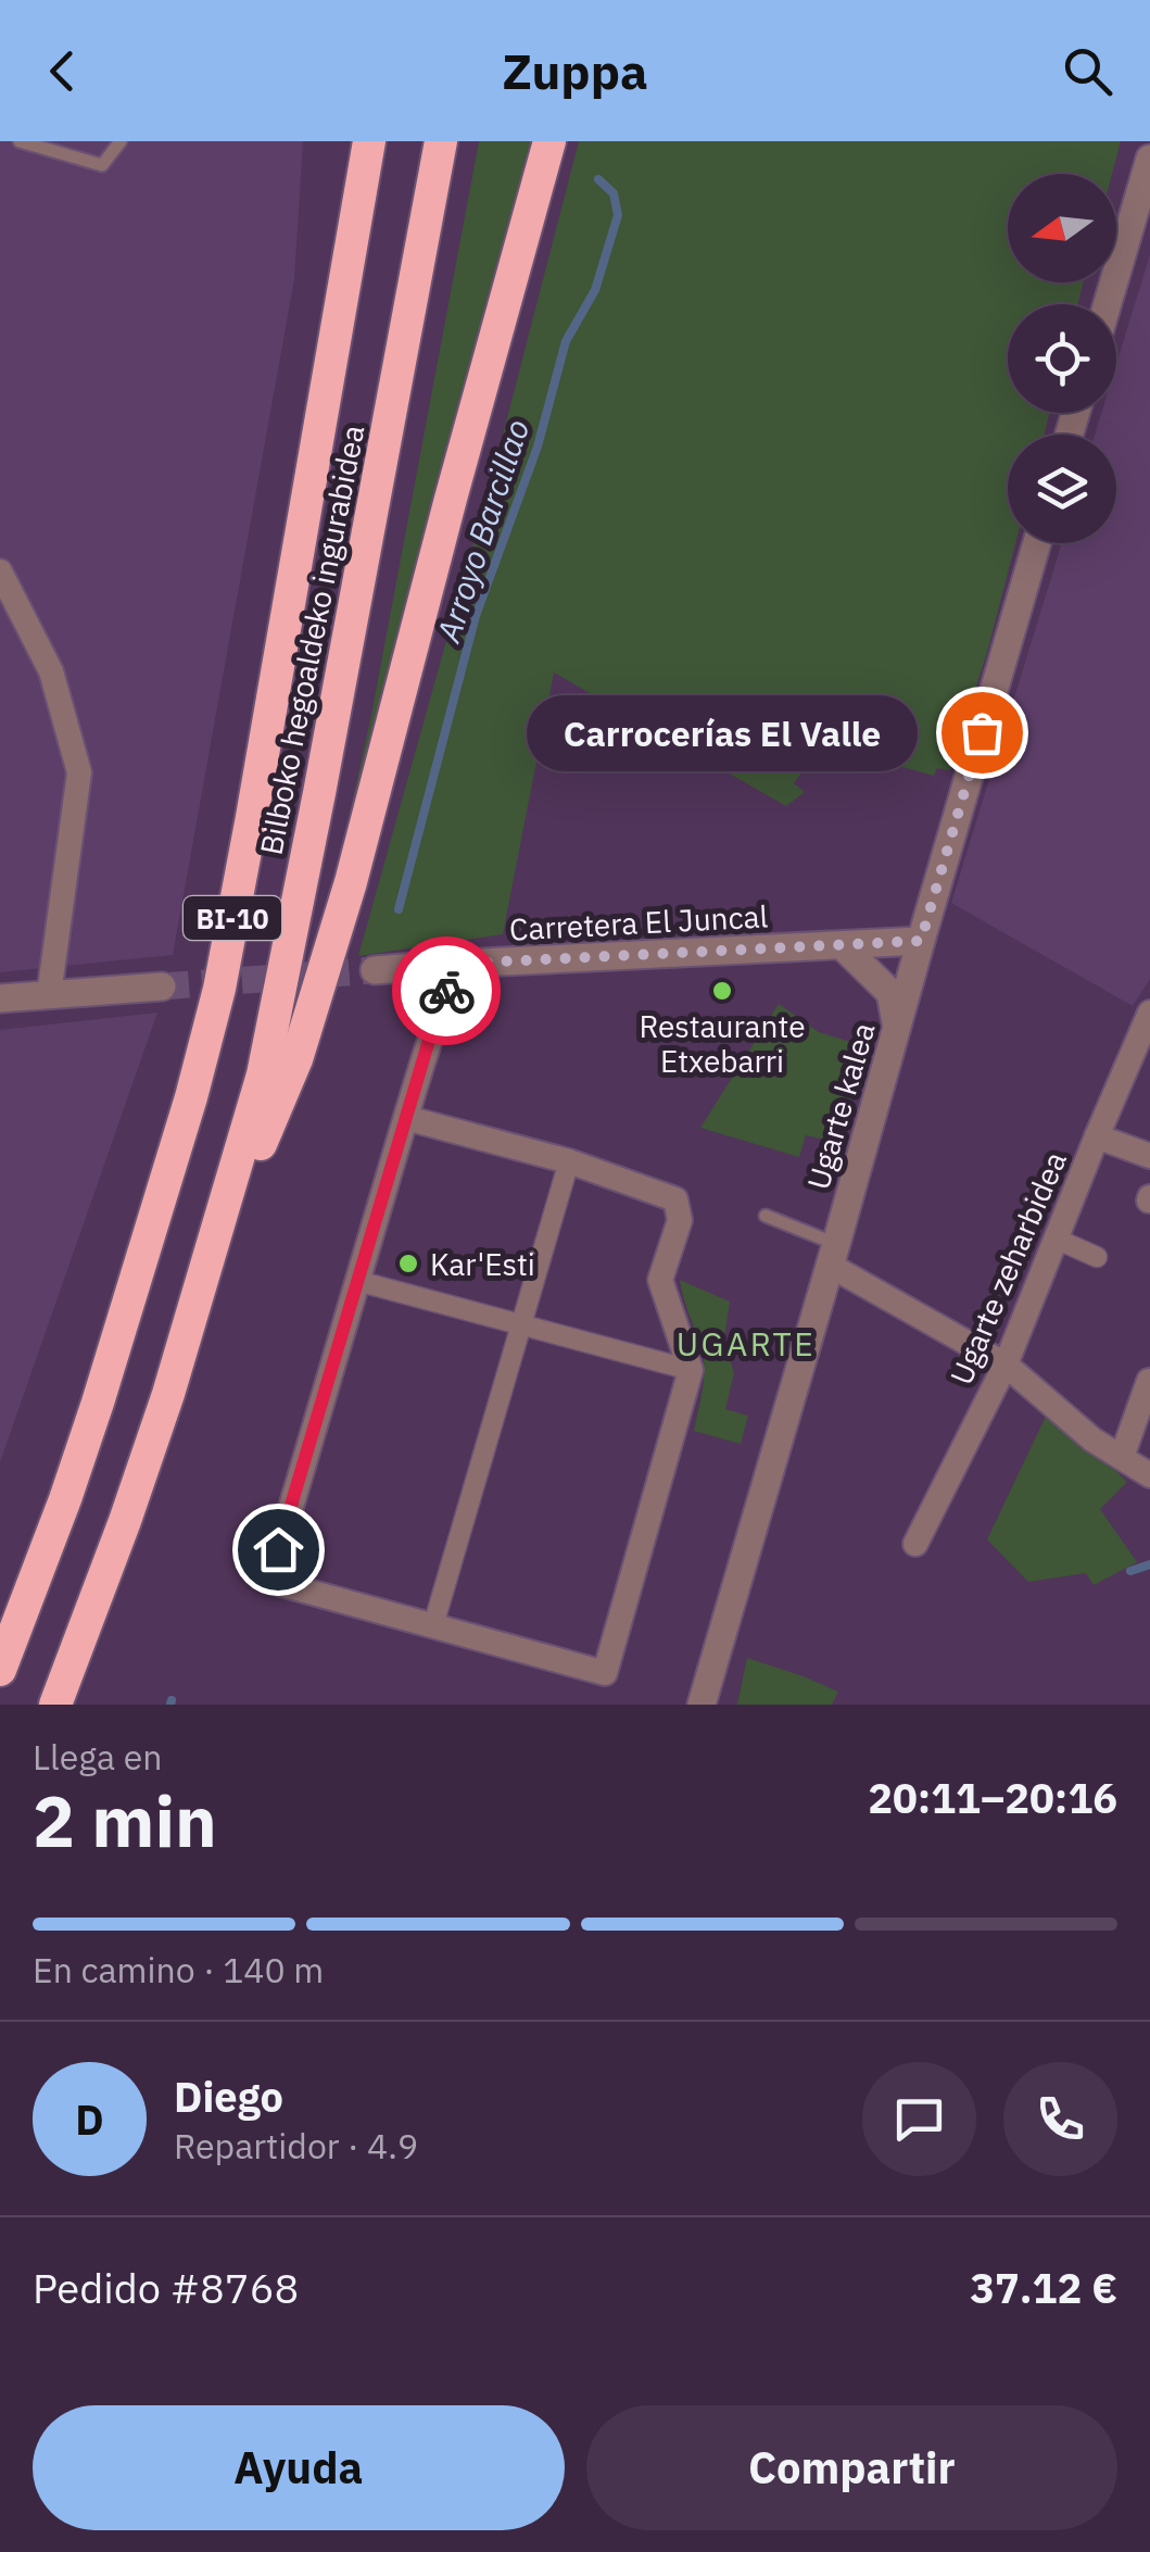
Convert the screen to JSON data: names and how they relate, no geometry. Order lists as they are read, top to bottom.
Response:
{
  "streets": {
    "highway": ["Bilboko hegoaldeko ingurabidea", "BI-10"],
    "street": ["Carretera El Juncal", "Ugarte kalea", "Ugarte zeharbidea"]
  },
  "crossings": [
    ["Carretera El Juncal", "Ugarte kalea"]
  ],
  "districts": ["UGARTE"],
  "water": ["Arroyo Barcillao"],
  "places": ["Carrocerías El Valle", "Restaurante Etxebarri", "Kar'Esti"],
  "north": "left",
  "page": {
    "header": "Zuppa",
    "bubble": "Carrocerías El Valle",
    "heading": ["2 min", "Llega en", "20:11–20:16"],
    "panel": [
      "Diego",
      "Repartidor · 4.9",
      "Pedido #8768",
      "37.12 €"
    ],
    "bar": "En camino · 140 m",
    "round": "D",
    "buttons": ["Ayuda", "Compartir"]
  }
}
